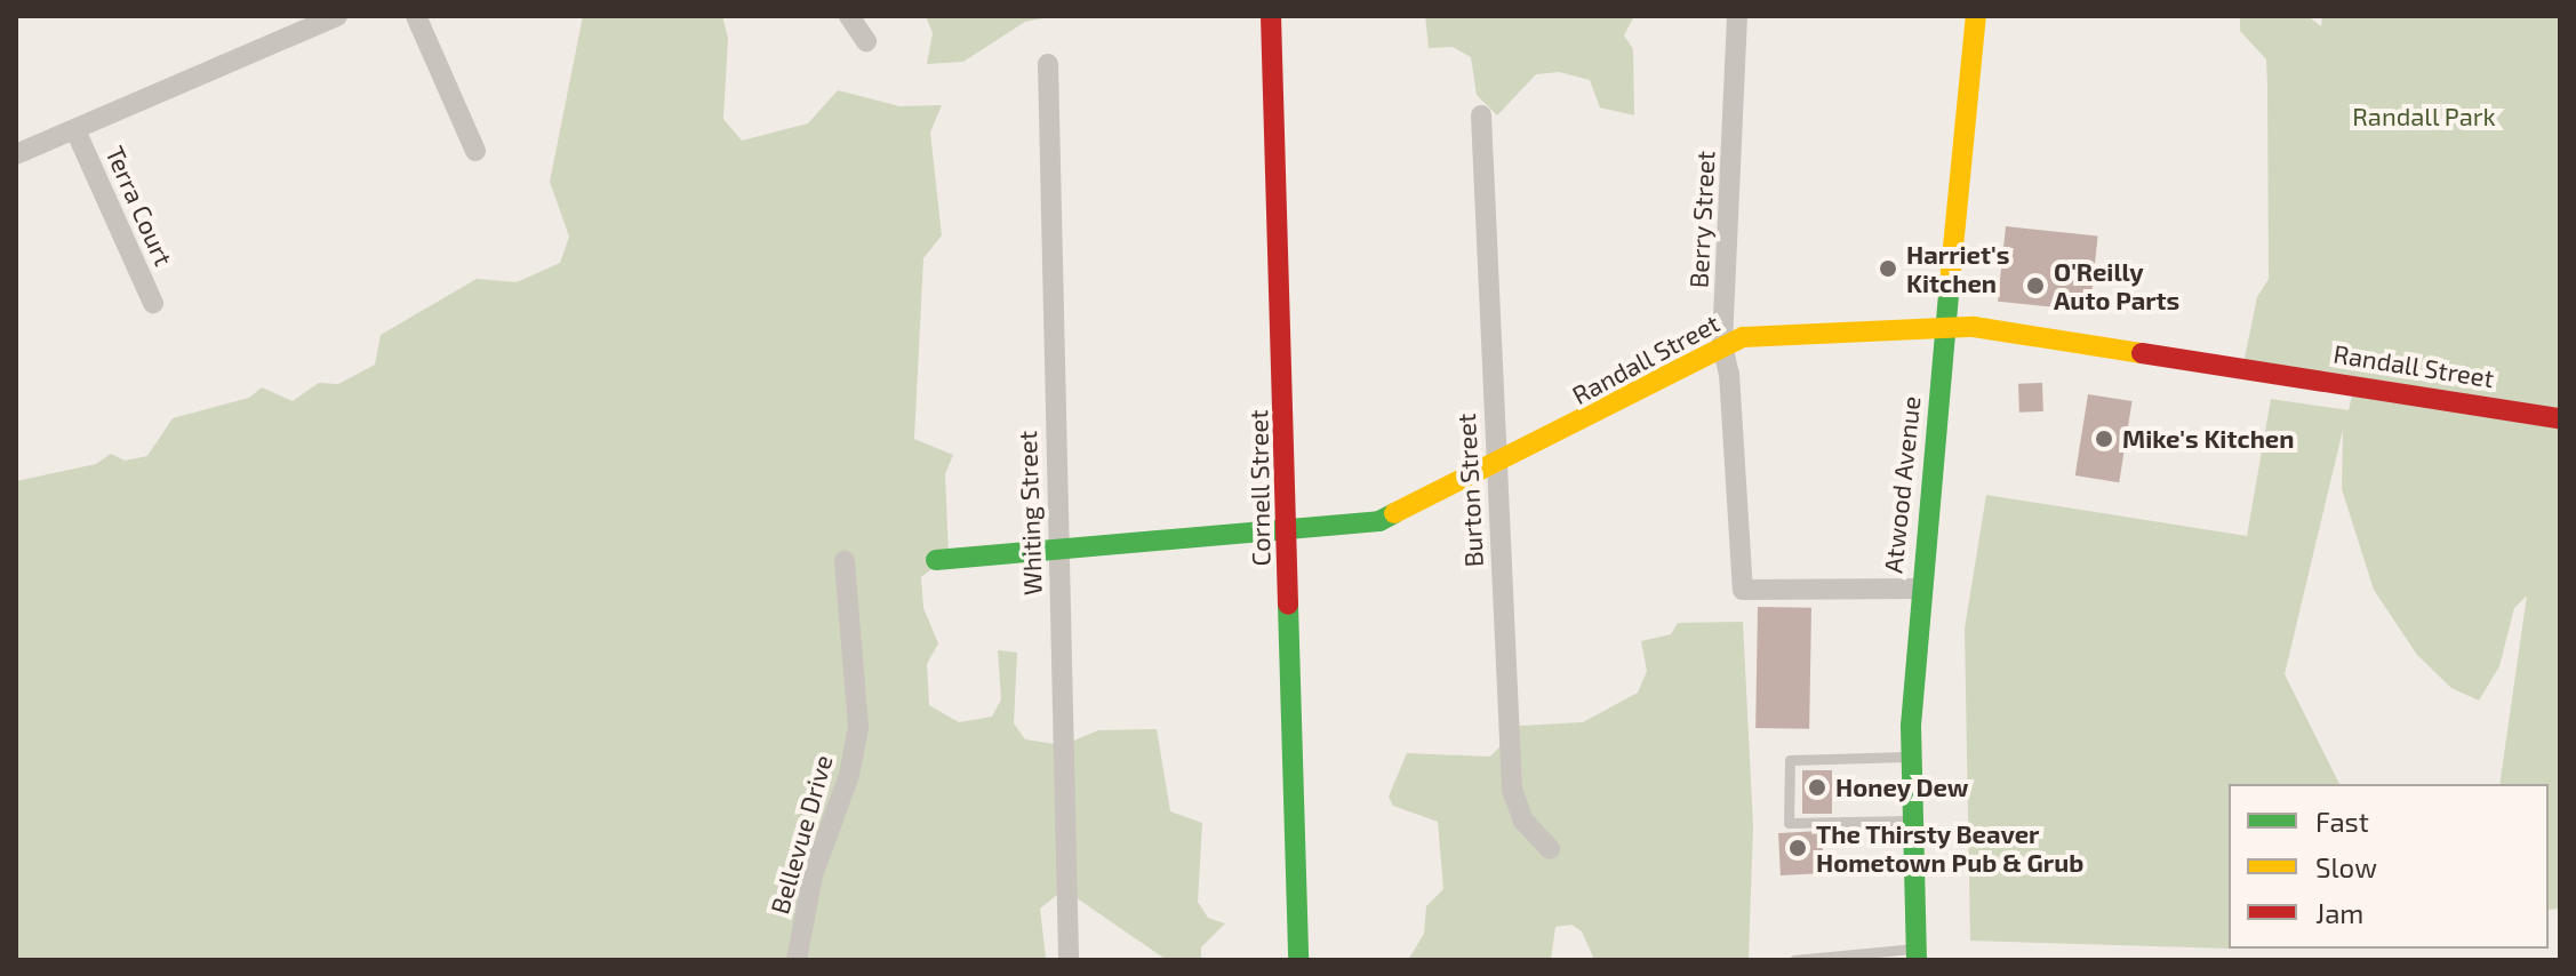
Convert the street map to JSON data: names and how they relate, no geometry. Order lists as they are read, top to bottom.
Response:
{
  "streets": {
    "street": [
      "Terra Court",
      "Berry Street",
      "Randall Street",
      "Atwood Avenue",
      "Cornell Street",
      "Burton Street",
      "Whiting Street",
      "Bellevue Drive"
    ]
  },
  "crossings": [
    ["Berry Street", "Randall Street"],
    ["Berry Street", "Atwood Avenue"],
    ["Randall Street", "Atwood Avenue"],
    ["Randall Street", "Cornell Street"],
    ["Randall Street", "Burton Street"],
    ["Randall Street", "Whiting Street"]
  ],
  "parks": ["Randall Park"],
  "places": [
    "Harriet's Kitchen",
    "O'Reilly Auto Parts",
    "Mike's Kitchen",
    "Honey Dew",
    "The Thirsty Beaver Hometown Pub & Grub"
  ],
  "legend": ["Fast", "Slow", "Jam"]
}
